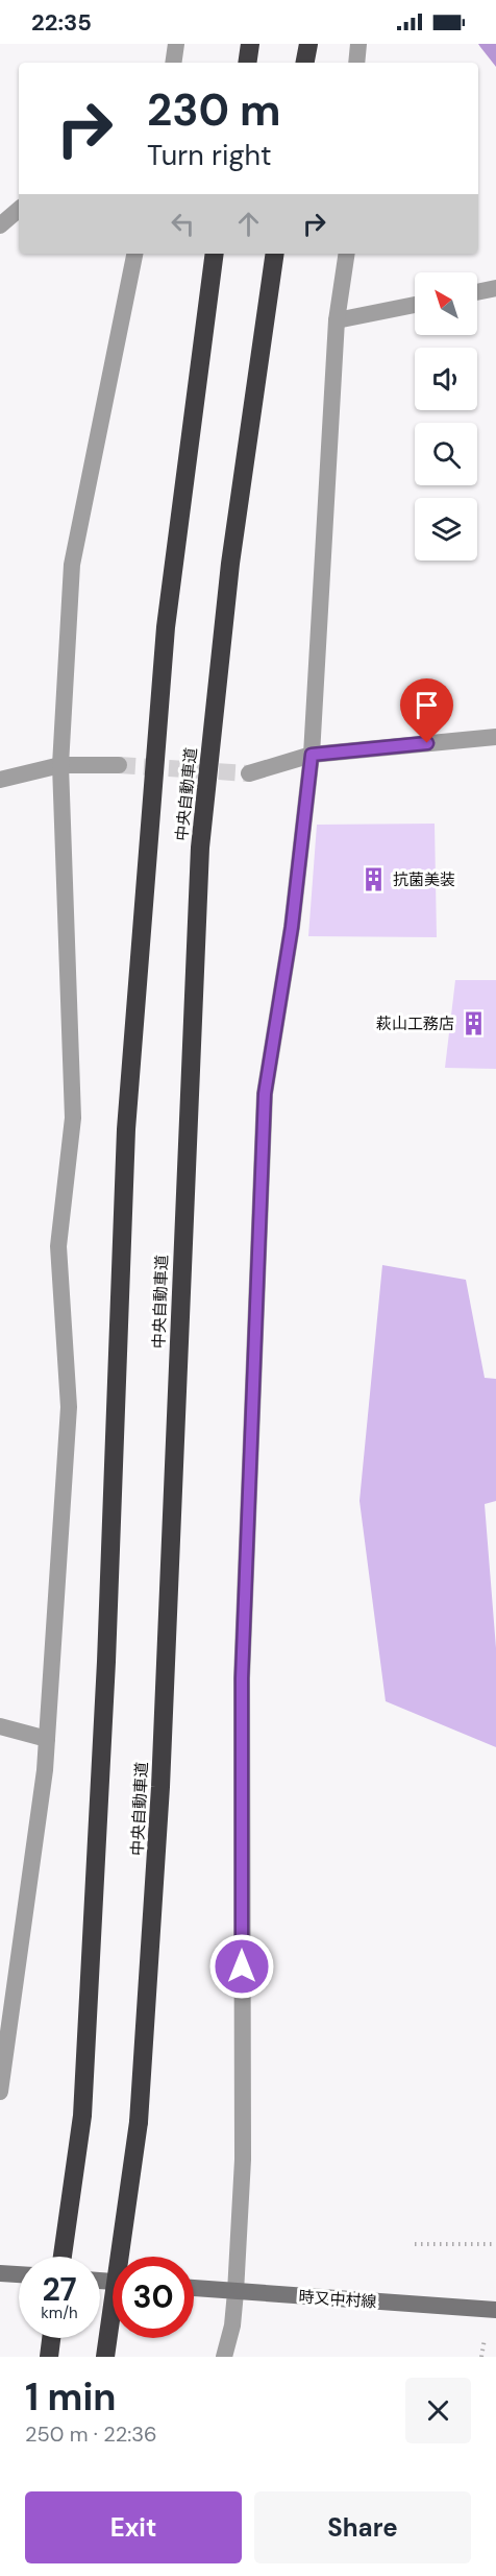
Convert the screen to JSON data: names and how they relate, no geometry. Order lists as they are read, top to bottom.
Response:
{
  "streets": {
    "highway": ["中央自動車道"],
    "main road": ["時又中村線"]
  },
  "places": {
    "building": ["抗菌美装", "萩山工務店"]
  },
  "north": "top left",
  "page": {
    "status": "22:35",
    "turn": ["230 m", "Turn right"],
    "speed": "27 km/h",
    "limit": "30",
    "heading": ["1 min", "250 m · 22:36"],
    "buttons": ["Exit", "Share"]
  }
}
